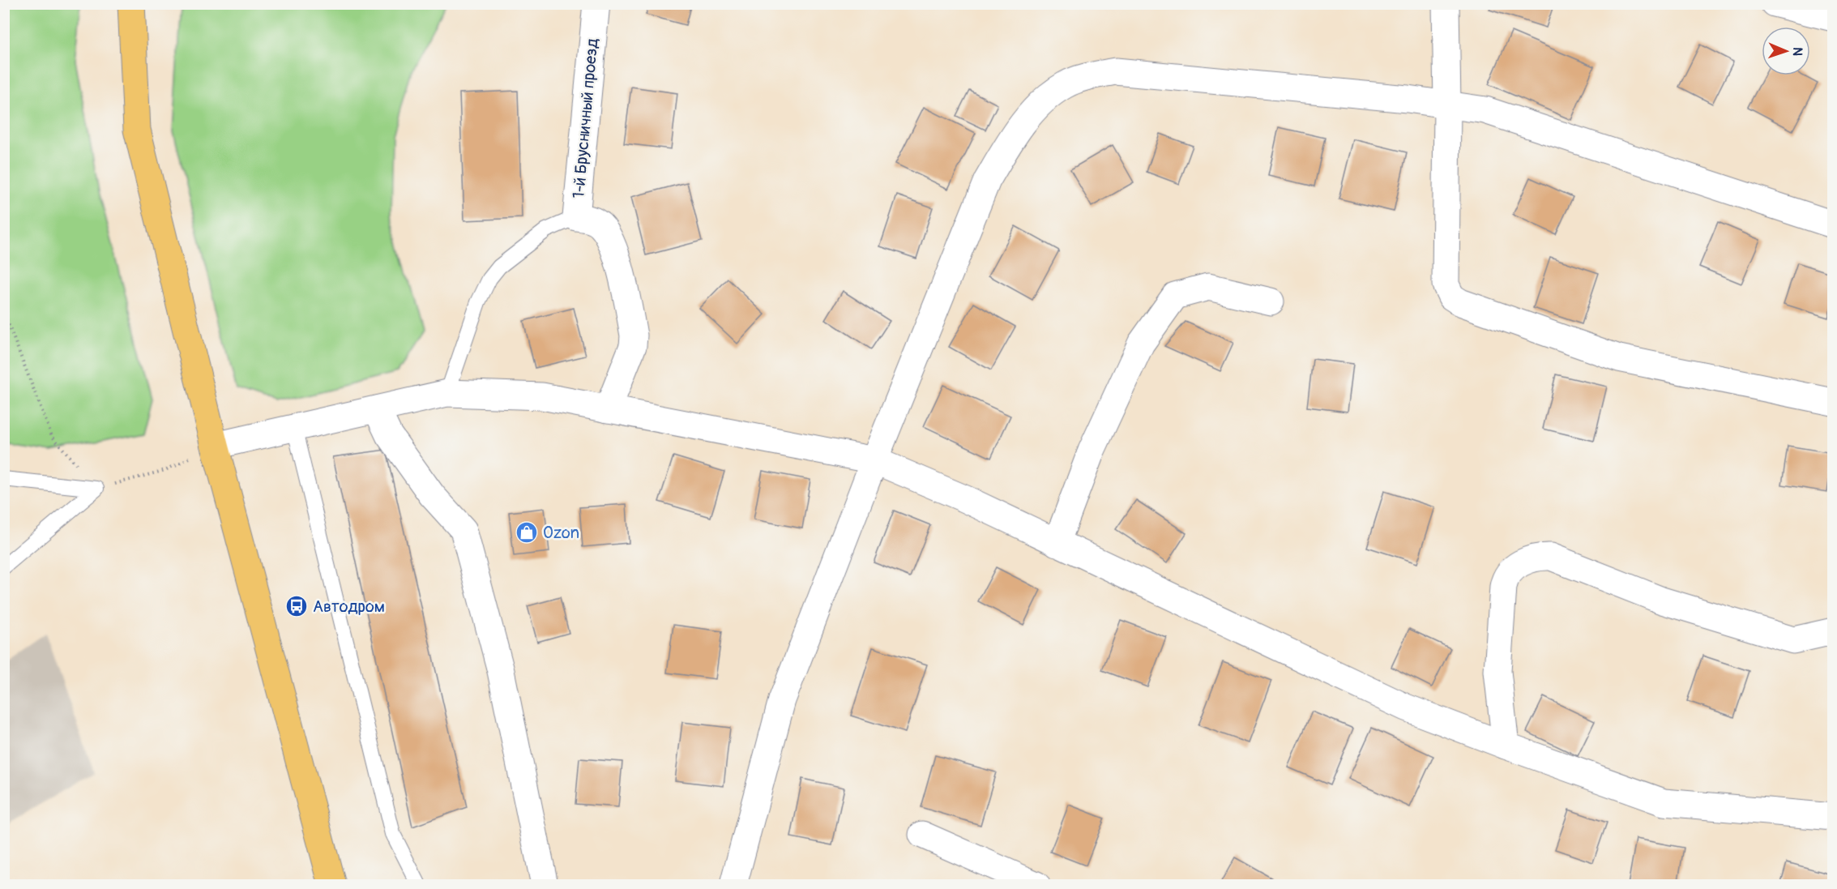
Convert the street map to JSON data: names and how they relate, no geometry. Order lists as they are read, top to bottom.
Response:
{
  "streets": {
    "street": ["1-й Брусничный проезд"]
  },
  "places": {
    "shop": ["Ozon"],
    "bus stop": ["Автодром"]
  },
  "north": "right"
}
